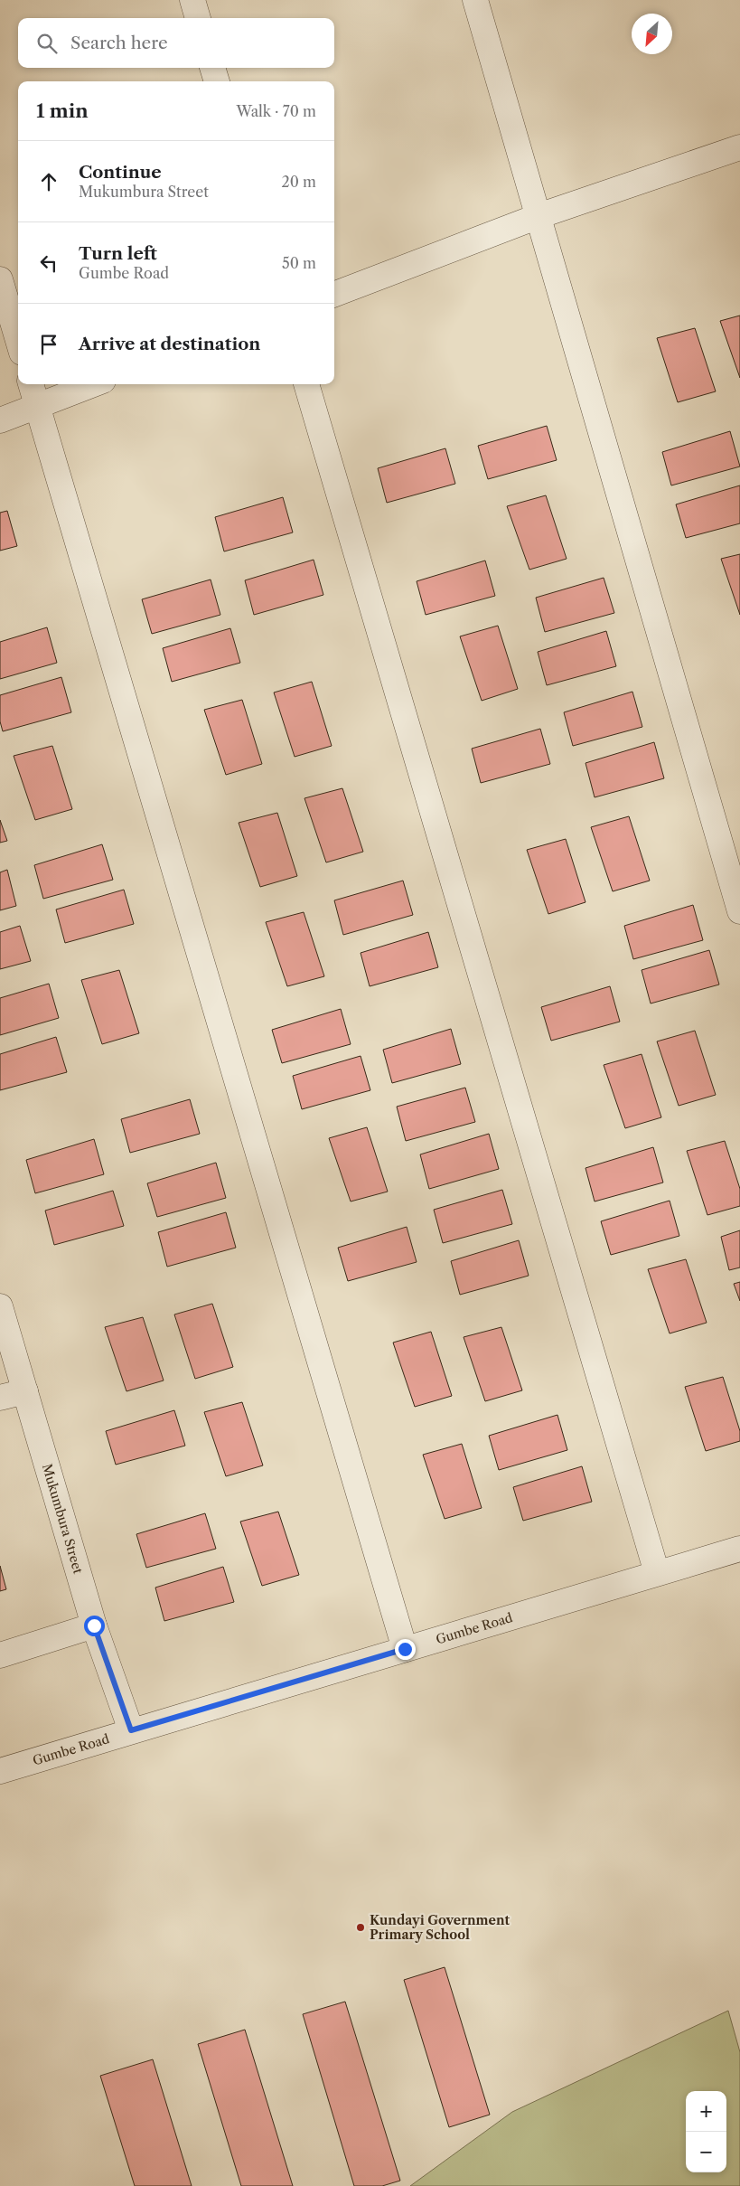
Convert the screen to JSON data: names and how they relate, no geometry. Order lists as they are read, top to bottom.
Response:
{
  "streets": {
    "street": ["Mukumbura Street", "Gumbe Road"]
  },
  "crossings": [
    ["Mukumbura Street", "Gumbe Road"]
  ],
  "places": ["Kundayi Government Primary School"],
  "north": "bottom left",
  "page": {
    "search": "Search here",
    "heading": ["1 min", "Walk · 70 m"],
    "list": [
      ["Continue", "Mukumbura Street", "20 m"],
      ["Turn left", "Gumbe Road", "50 m"],
      "Arrive at destination"
    ],
    "map_buttons": ["+", "−"]
  }
}
